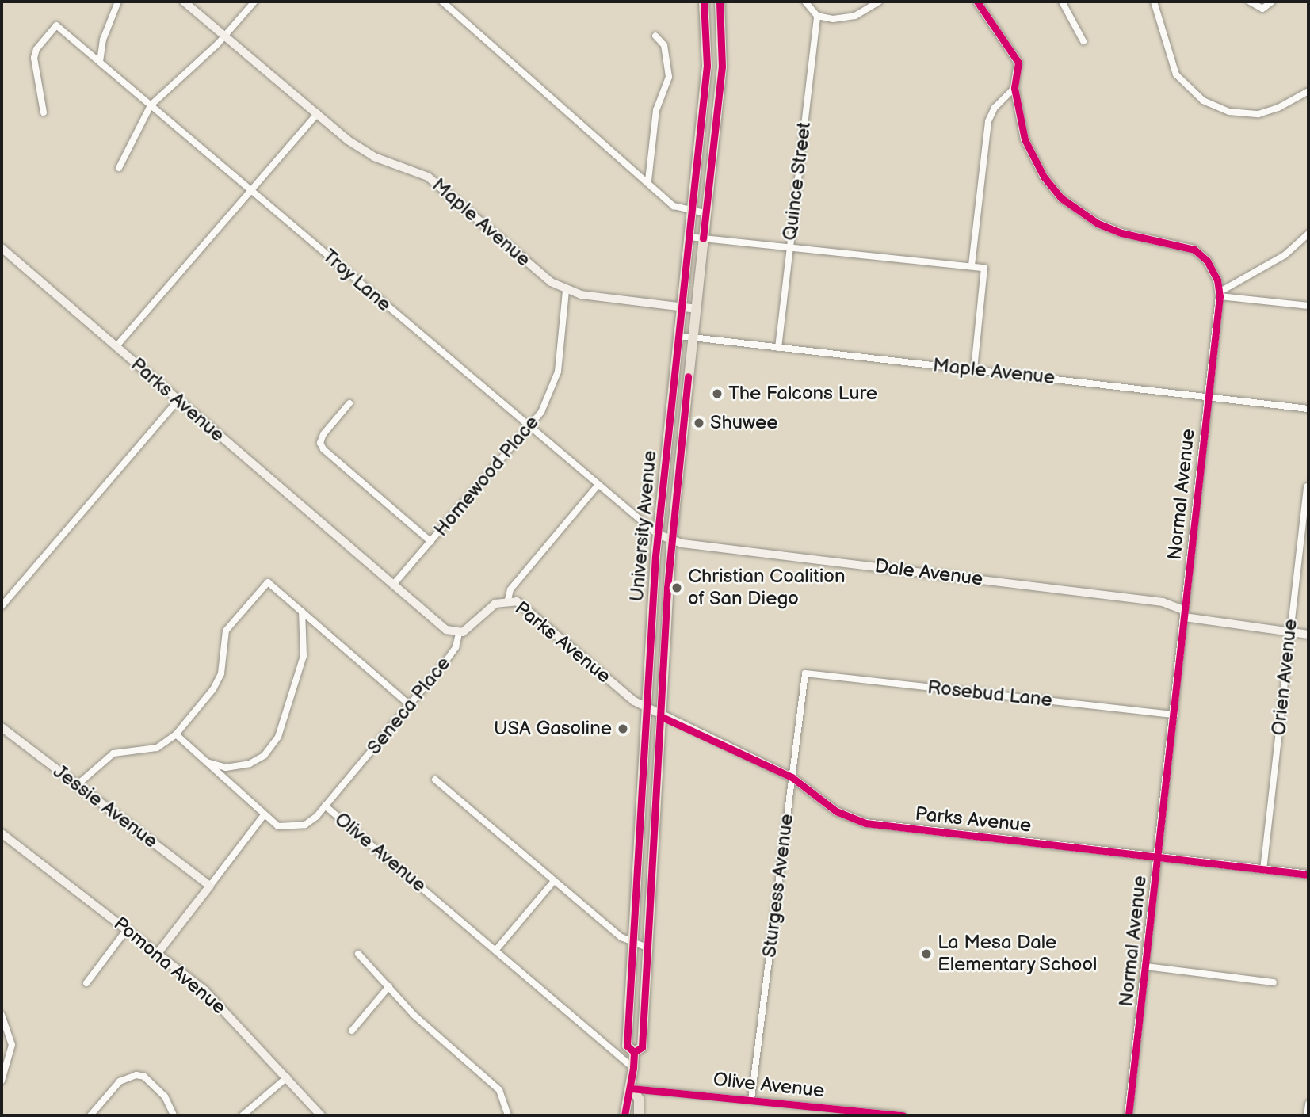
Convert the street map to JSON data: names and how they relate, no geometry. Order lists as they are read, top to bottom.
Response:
{
  "streets": {
    "main road": ["University Avenue"],
    "street": [
      "Quince Street",
      "Maple Avenue",
      "Troy Lane",
      "Parks Avenue",
      "Homewood Place",
      "Normal Avenue",
      "Dale Avenue",
      "Orien Avenue",
      "Rosebud Lane",
      "Seneca Place",
      "Jessie Avenue",
      "Olive Avenue",
      "Sturgess Avenue",
      "Pomona Avenue"
    ]
  },
  "crossings": [
    ["Quince Street", "Maple Avenue"],
    ["Maple Avenue", "Homewood Place"],
    ["Maple Avenue", "Normal Avenue"],
    ["Maple Avenue", "University Avenue"],
    ["Troy Lane", "Homewood Place"],
    ["Troy Lane", "University Avenue"],
    ["Troy Lane", "Seneca Place"],
    ["Parks Avenue", "Homewood Place"],
    ["Parks Avenue", "Normal Avenue"],
    ["Parks Avenue", "University Avenue"],
    ["Parks Avenue", "Orien Avenue"],
    ["Parks Avenue", "Seneca Place"],
    ["Parks Avenue", "Sturgess Avenue"],
    ["Normal Avenue", "Dale Avenue"],
    ["Normal Avenue", "Rosebud Lane"],
    ["University Avenue", "Dale Avenue"],
    ["University Avenue", "Olive Avenue"],
    ["Dale Avenue", "Orien Avenue"],
    ["Rosebud Lane", "Sturgess Avenue"],
    ["Seneca Place", "Olive Avenue"],
    ["Olive Avenue", "Sturgess Avenue"]
  ],
  "places": [
    "The Falcons Lure",
    "Shuwee",
    "Christian Coalition of San Diego",
    "USA Gasoline",
    "La Mesa Dale Elementary School"
  ]
}
